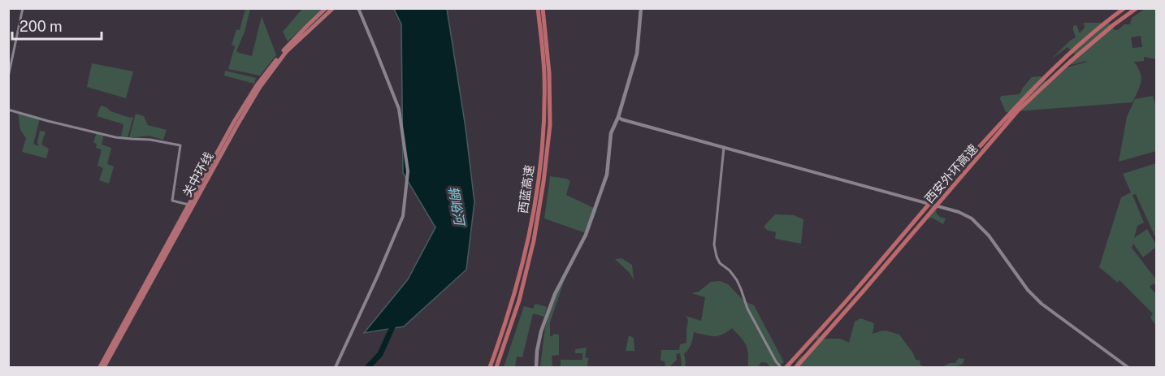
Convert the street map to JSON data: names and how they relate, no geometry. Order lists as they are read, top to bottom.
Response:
{
  "streets": {
    "highway": ["西安外环高速", "关中环线", "西蓝高速"]
  },
  "water": ["辋峪河"],
  "scale_bar": "200 m"
}
